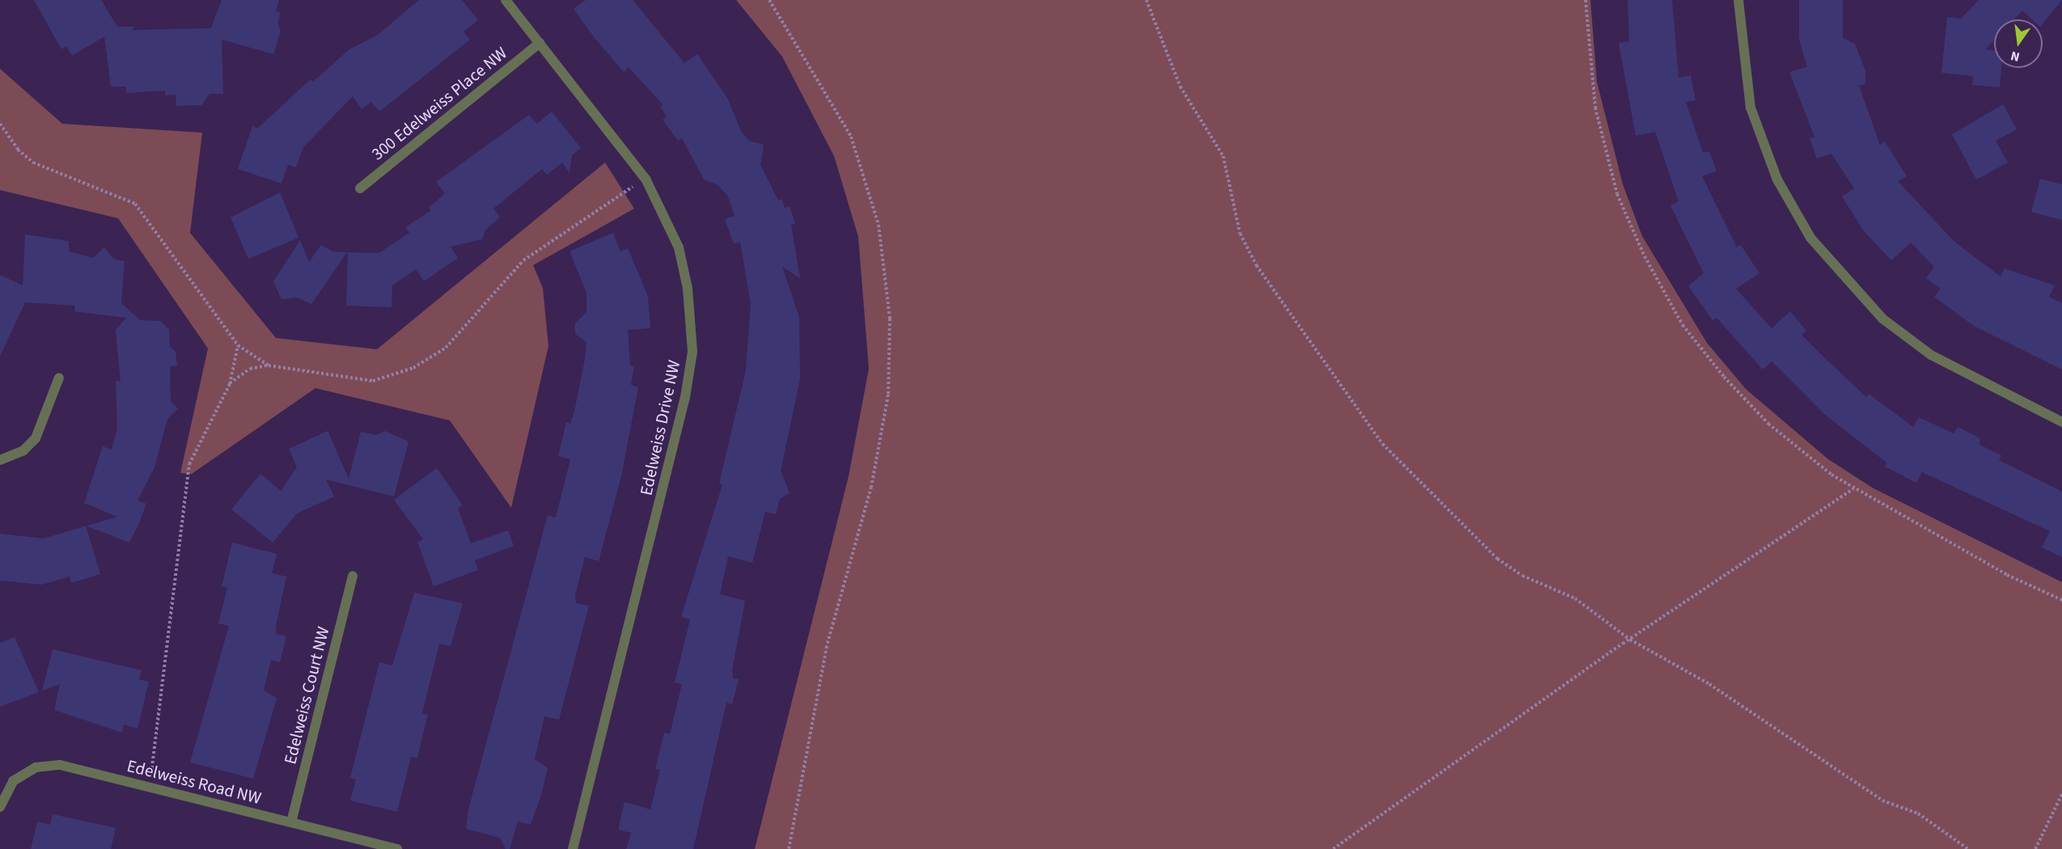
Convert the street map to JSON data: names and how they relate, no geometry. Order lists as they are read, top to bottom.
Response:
{
  "streets": {
    "street": [
      "300 Edelweiss Place NW",
      "Edelweiss Drive NW",
      "Edelweiss Court NW",
      "Edelweiss Road NW"
    ]
  },
  "crossings": [
    ["300 Edelweiss Place NW", "Edelweiss Drive NW"],
    ["Edelweiss Court NW", "Edelweiss Road NW"]
  ],
  "north": "bottom"
}
